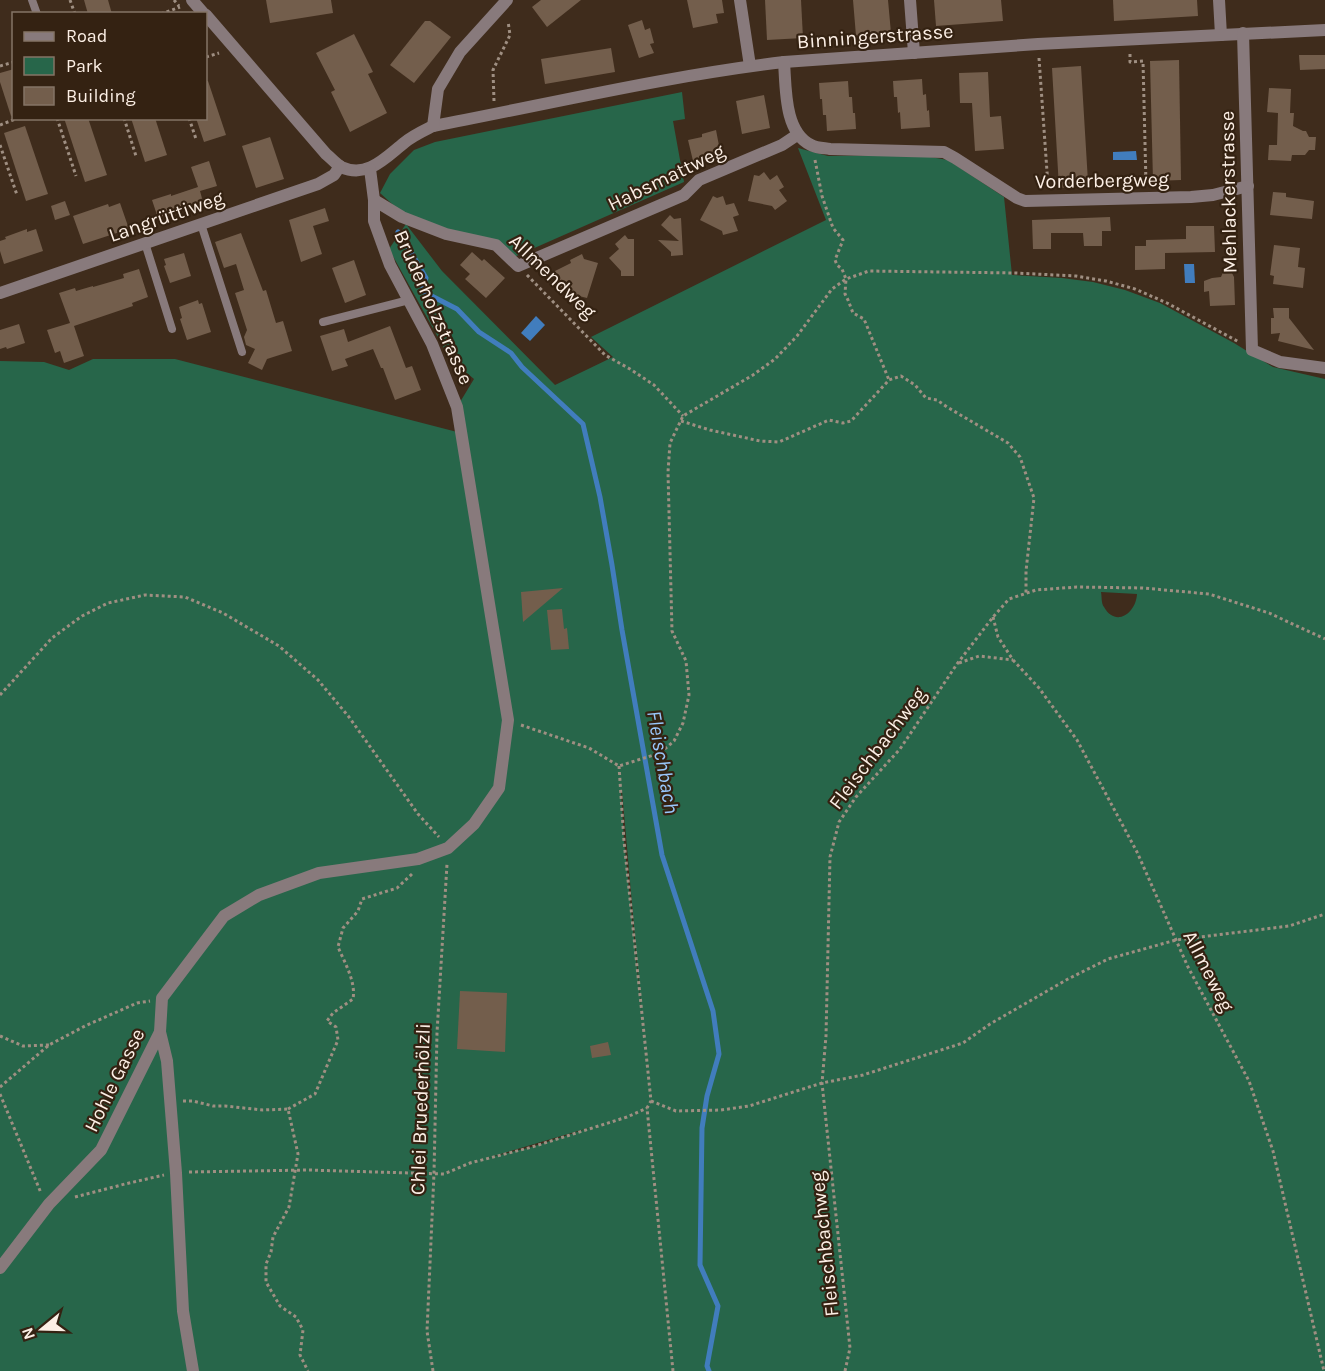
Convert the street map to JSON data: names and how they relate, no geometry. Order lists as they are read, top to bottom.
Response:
{
  "streets": {
    "street": [
      "Binningerstrasse",
      "Habsmattweg",
      "Vorderbergweg",
      "Mehlackerstrasse",
      "Langrüttiweg",
      "Allmendweg",
      "Bruderholzstrasse",
      "Hohle Gasse"
    ],
    "path": ["Fleischbachweg", "Allmeweg", "Chlei Bruederhölzli"]
  },
  "crossings": [
    ["Binningerstrasse", "Mehlackerstrasse"],
    ["Habsmattweg", "Vorderbergweg"],
    ["Habsmattweg", "Allmendweg"],
    ["Vorderbergweg", "Mehlackerstrasse"],
    ["Allmendweg", "Bruderholzstrasse"],
    ["Fleischbachweg", "Allmeweg"]
  ],
  "water": ["Fleischbach"],
  "legend": ["Road", "Park", "Building"],
  "north": "left"
}
